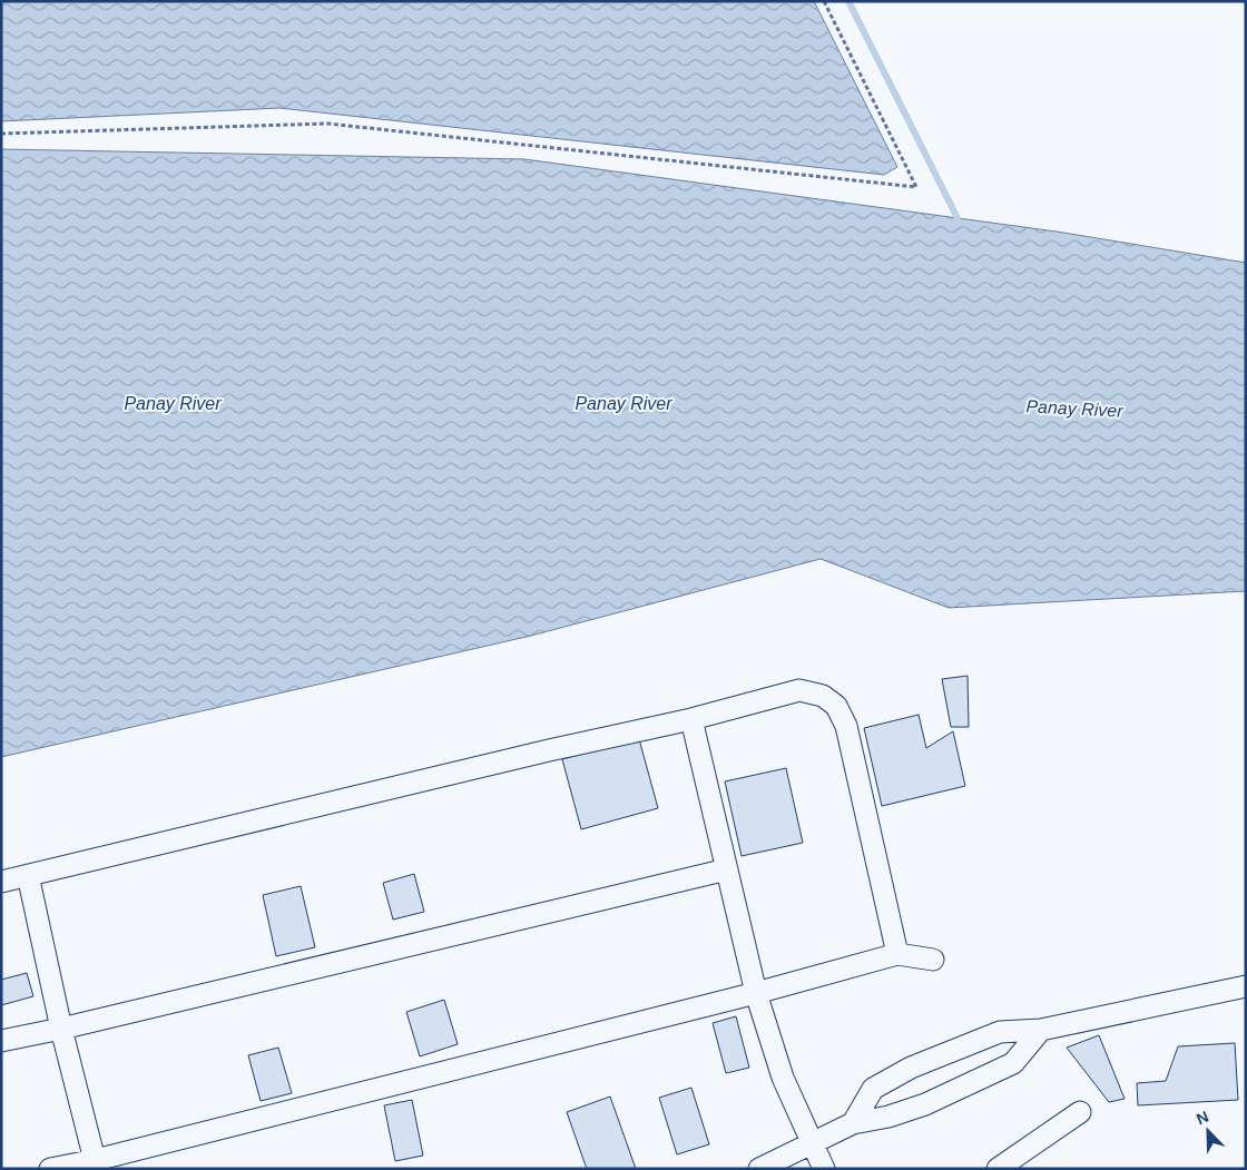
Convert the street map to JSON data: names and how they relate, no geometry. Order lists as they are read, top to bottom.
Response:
{
  "water": ["Panay River"],
  "north": "top left"
}
